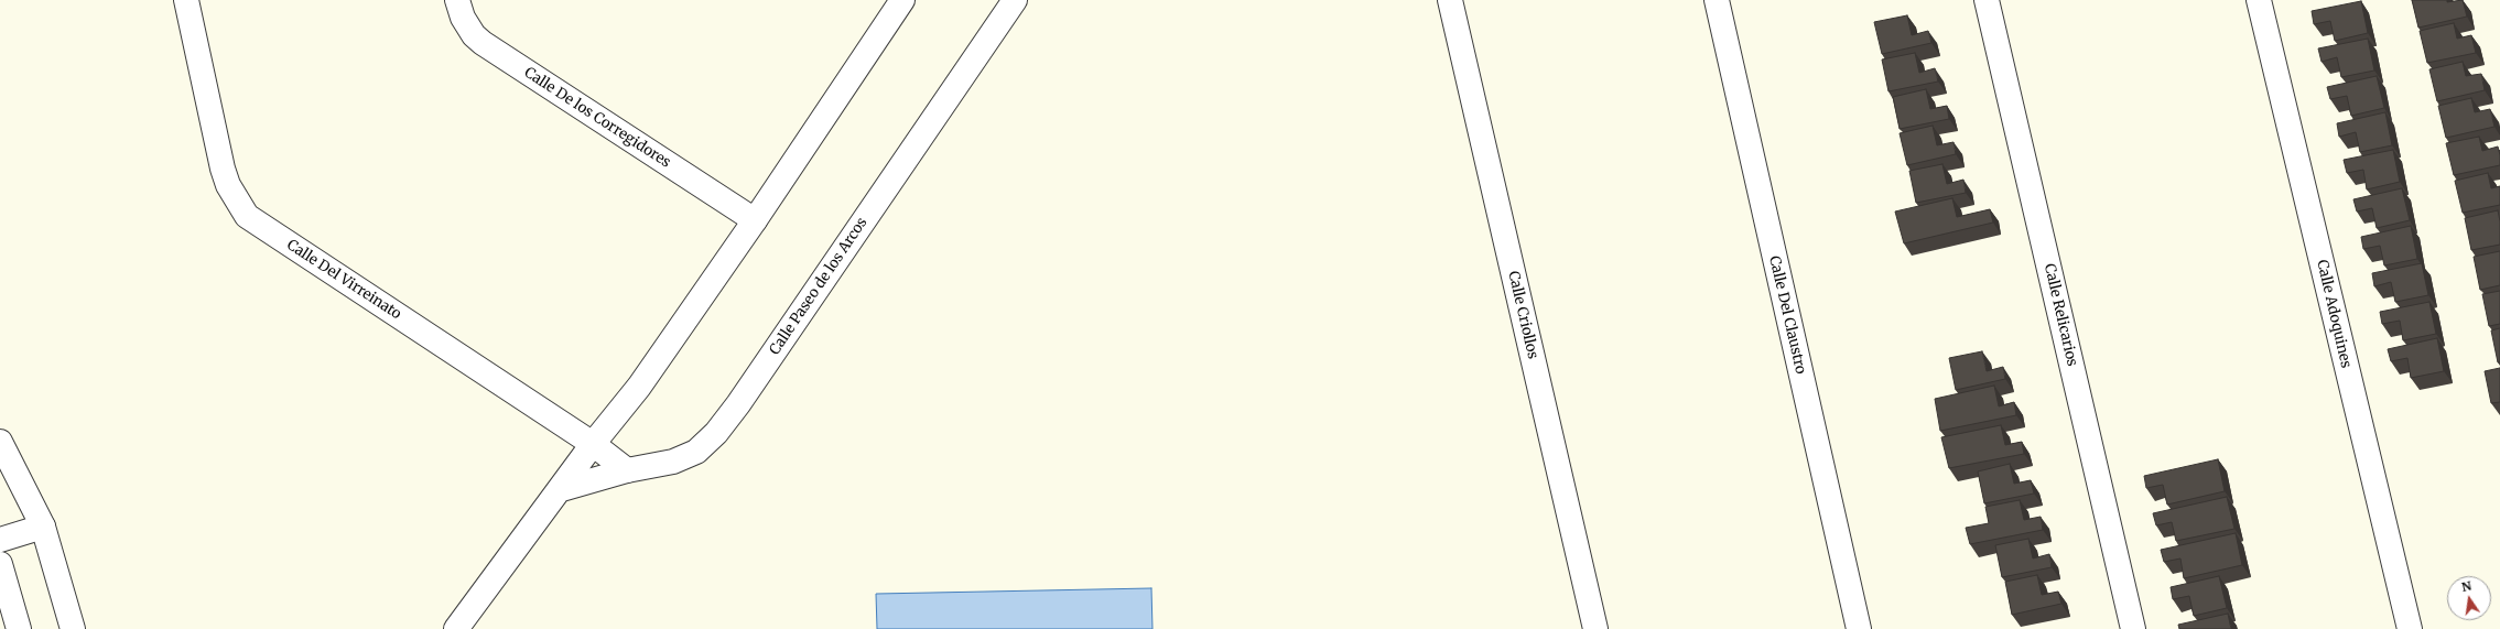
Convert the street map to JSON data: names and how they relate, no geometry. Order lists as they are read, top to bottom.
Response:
{
  "streets": {
    "street": [
      "Calle De los Corregidores",
      "Calle Del Virreinato",
      "Calle Paseo de los Arcos",
      "Calle Adoquines",
      "Calle Criollos",
      "Calle Del Claustro",
      "Calle Relicarios"
    ]
  },
  "crossings": [
    ["Calle Del Virreinato", "Calle Paseo de los Arcos"]
  ],
  "north": "top"
}
